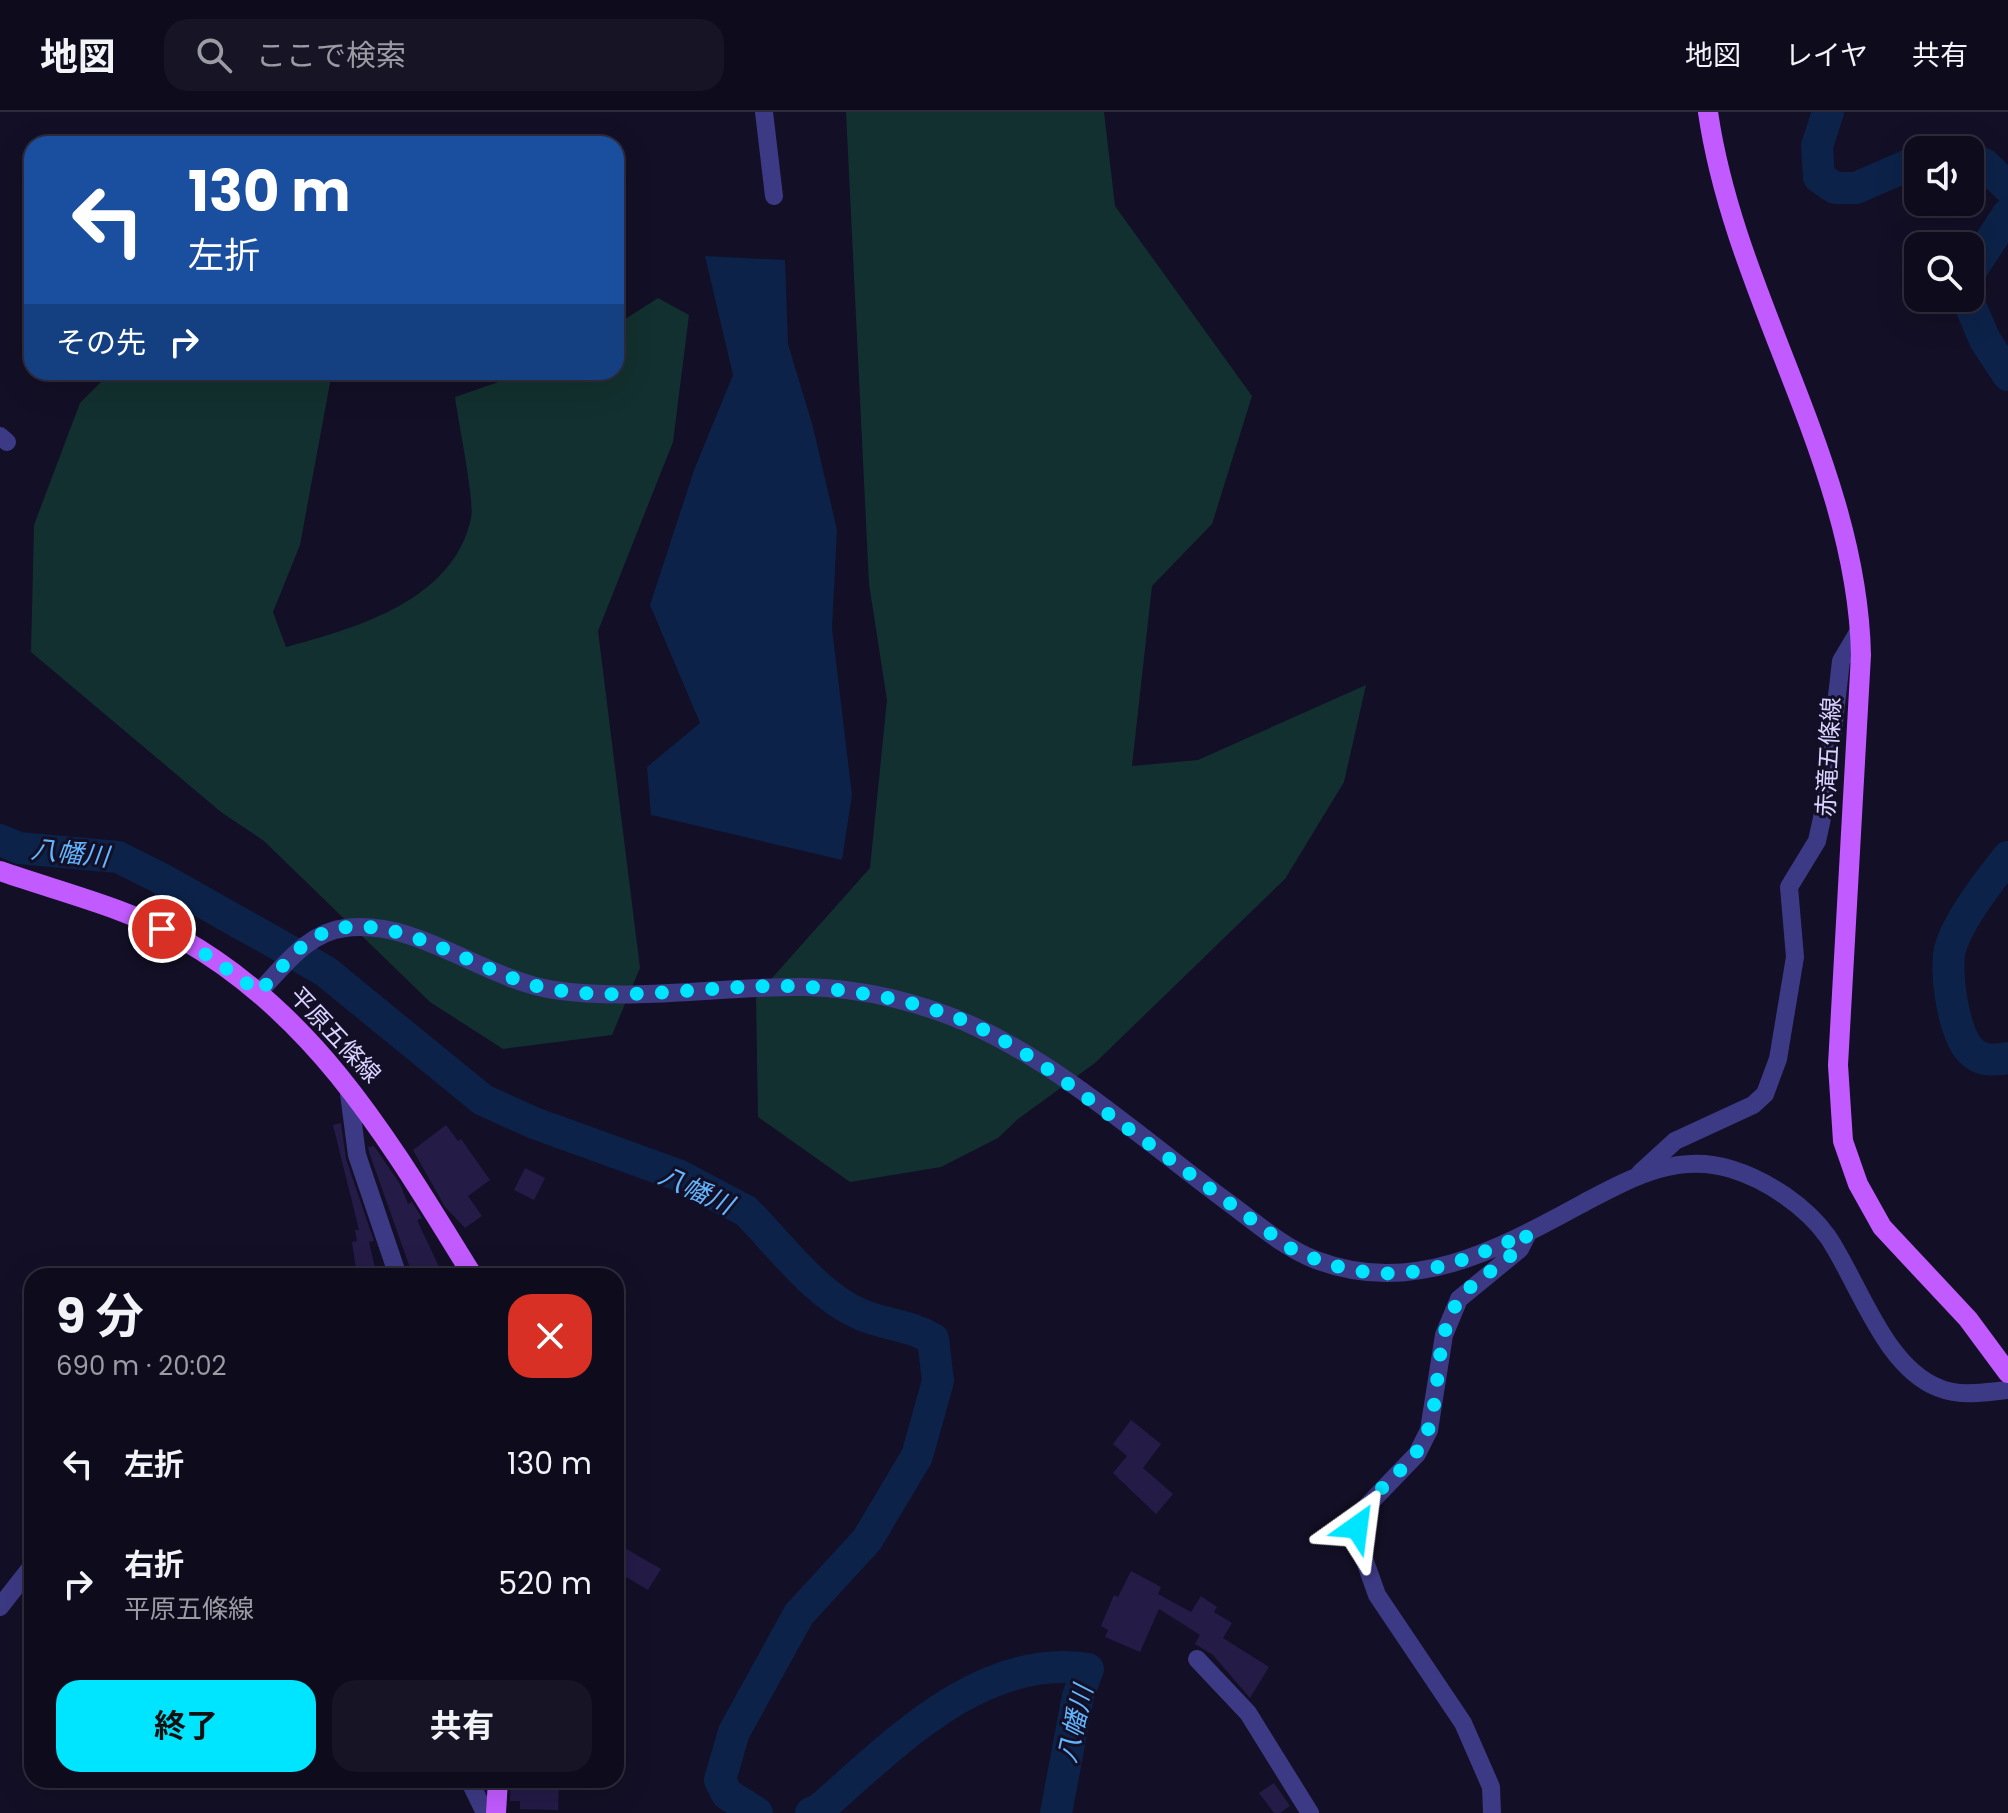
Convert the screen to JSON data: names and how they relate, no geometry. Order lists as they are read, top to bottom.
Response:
{
  "streets": {
    "main road": ["赤滝五條線", "平原五條線"]
  },
  "water": ["八幡川"],
  "page": {
    "header": "地図",
    "search": "ここで検索",
    "nav": ["地図", "レイヤ", "共有"],
    "turn": ["130 m", "左折"],
    "then": "その先",
    "heading": ["9 分", "690 m · 20:02"],
    "list": [
      {
        "name": "左折",
        "value": "130 m"
      },
      {
        "name": "右折",
        "note": "平原五條線",
        "value": "520 m"
      }
    ],
    "buttons": ["終了", "共有"]
  }
}
